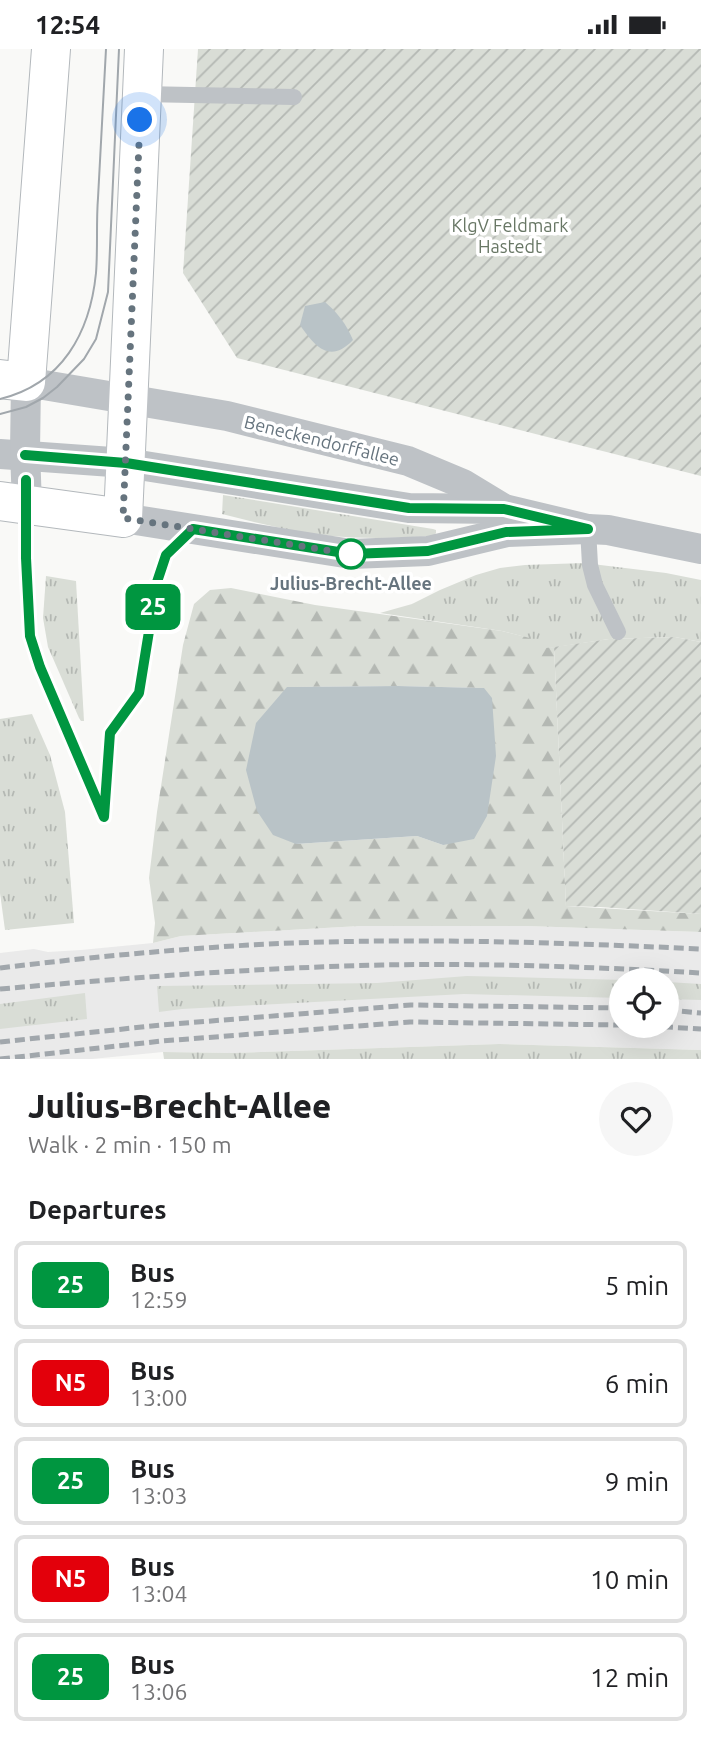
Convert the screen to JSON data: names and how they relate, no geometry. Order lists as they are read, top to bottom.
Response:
{
  "streets": {
    "main road": ["Beneckendorffallee"]
  },
  "parks": ["KlgV Feldmark Hastedt"],
  "places": ["Julius-Brecht-Allee"],
  "lines": ["bus line 25"],
  "page": {
    "status": "12:54",
    "on_map": "25",
    "heading": [
      ["Julius-Brecht-Allee", "Walk · 2 min · 150 m"],
      "Departures"
    ],
    "list": [
      {
        "mark": "25",
        "name": "Bus",
        "note": "12:59",
        "value": "5 min"
      },
      {
        "mark": "N5",
        "name": "Bus",
        "note": "13:00",
        "value": "6 min"
      },
      {
        "mark": "25",
        "name": "Bus",
        "note": "13:03",
        "value": "9 min"
      },
      {
        "mark": "N5",
        "name": "Bus",
        "note": "13:04",
        "value": "10 min"
      },
      {
        "mark": "25",
        "name": "Bus",
        "note": "13:06",
        "value": "12 min"
      }
    ]
  }
}
